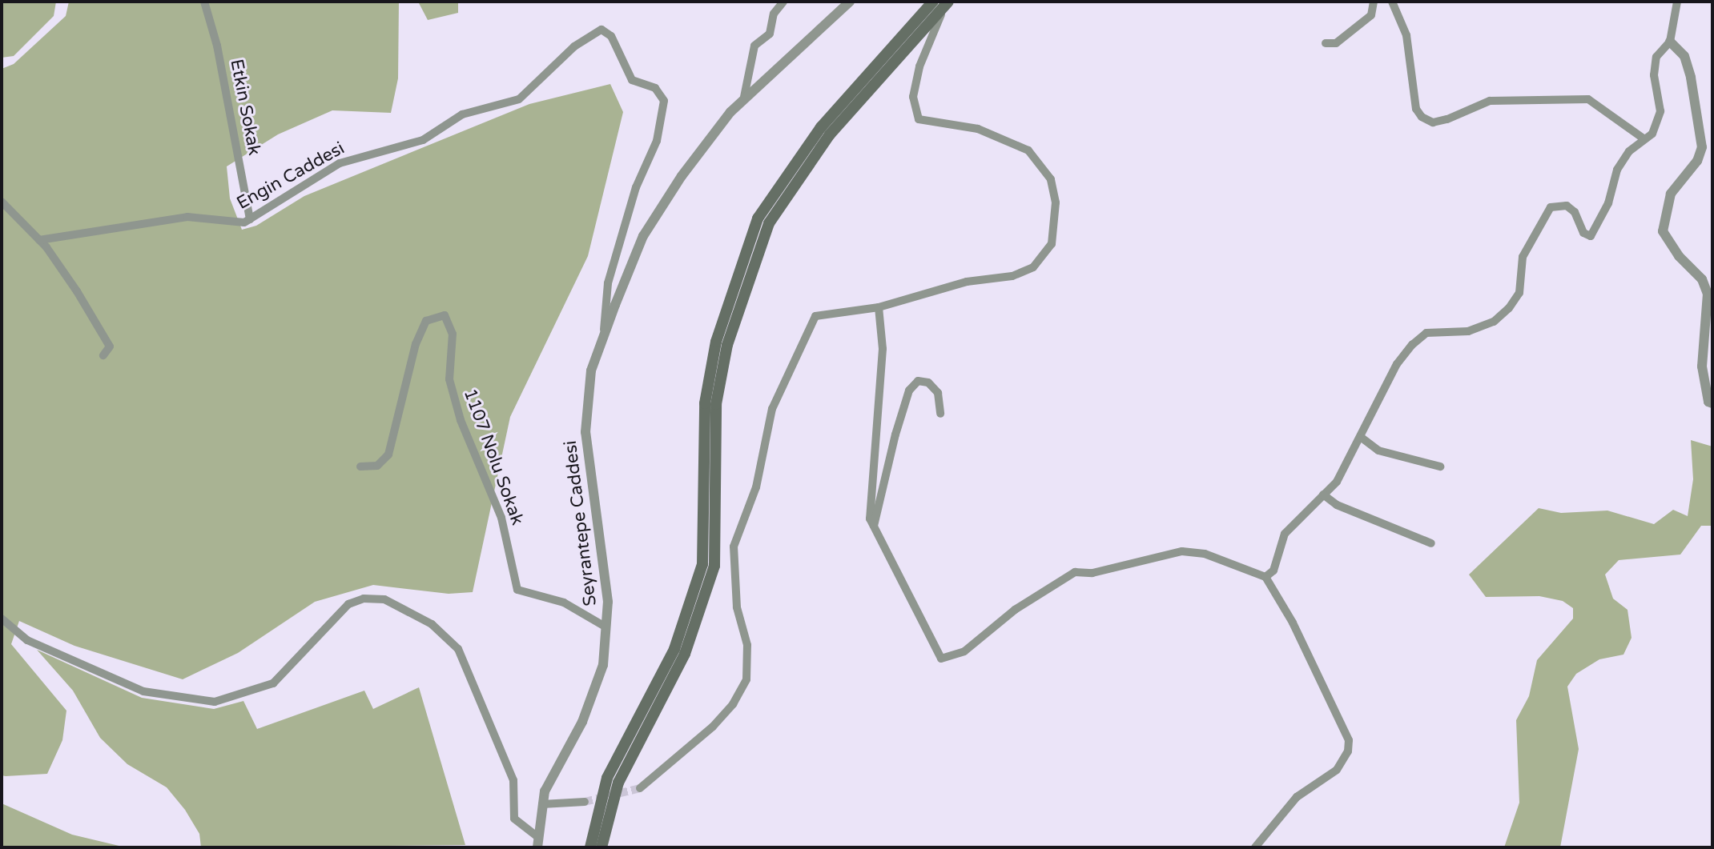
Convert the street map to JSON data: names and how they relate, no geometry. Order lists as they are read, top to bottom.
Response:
{
  "streets": {
    "street": [
      "Etkin Sokak",
      "Engin Caddesi",
      "1107 Nolu Sokak",
      "Seyrantepe Caddesi"
    ]
  },
  "crossings": [
    ["Etkin Sokak", "Engin Caddesi"],
    ["Engin Caddesi", "Seyrantepe Caddesi"],
    ["1107 Nolu Sokak", "Seyrantepe Caddesi"]
  ]
}
